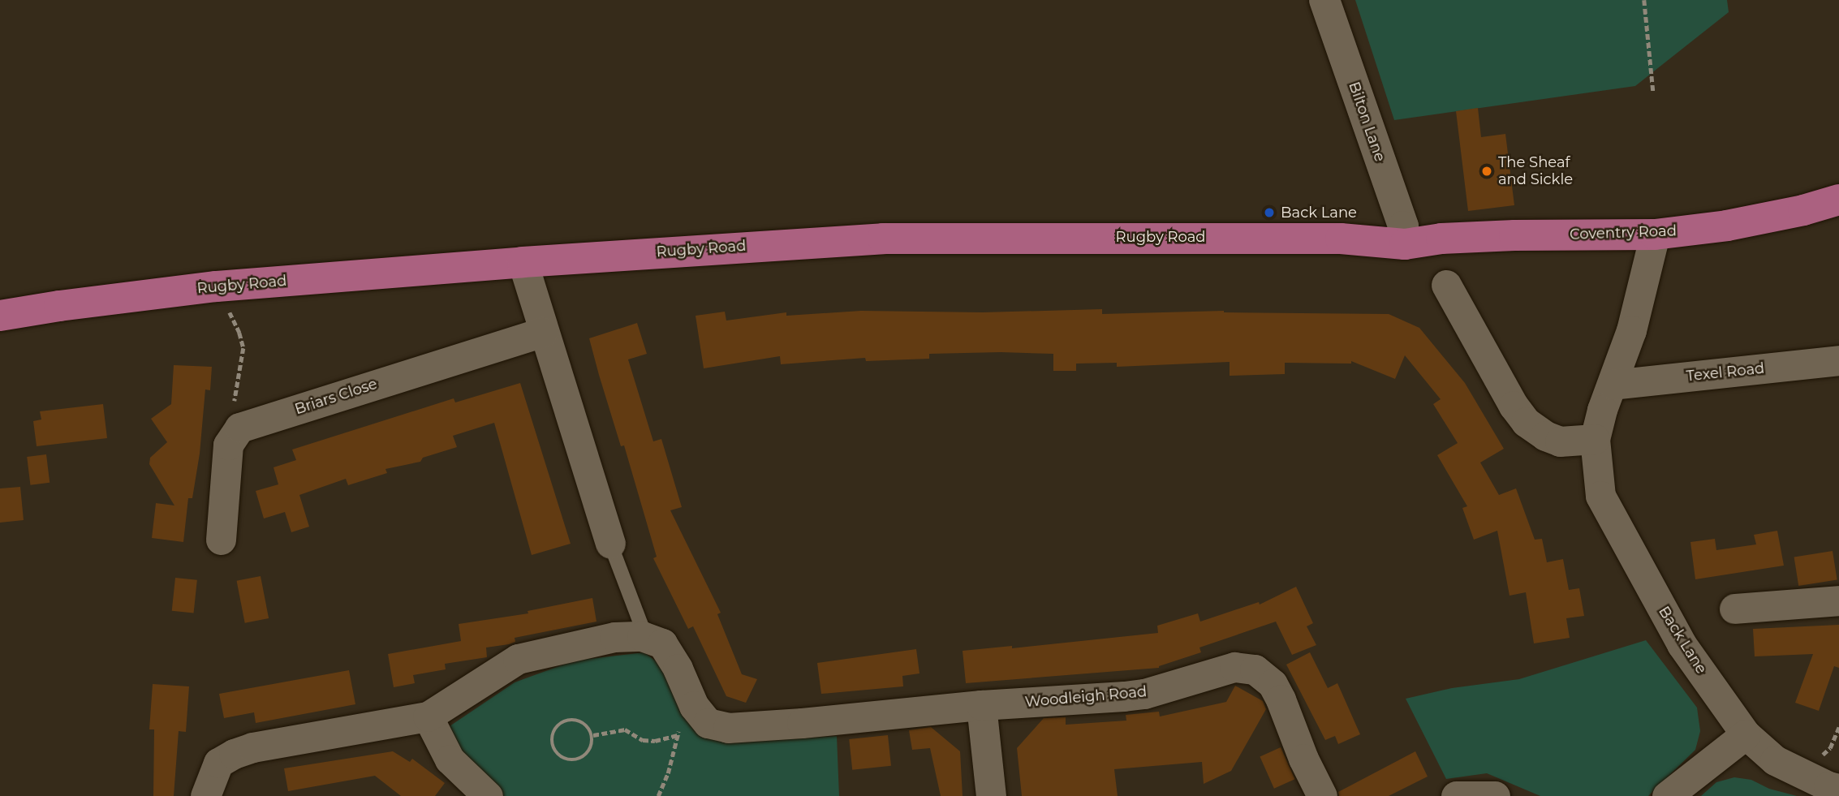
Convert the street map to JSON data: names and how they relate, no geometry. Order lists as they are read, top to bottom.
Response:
{
  "streets": {
    "main road": ["Coventry Road", "Rugby Road"],
    "street": [
      "Bilton Lane",
      "Texel Road",
      "Briars Close",
      "Back Lane",
      "Woodleigh Road"
    ]
  },
  "crossings": [
    ["Bilton Lane", "Coventry Road"],
    ["Bilton Lane", "Rugby Road"],
    ["Coventry Road", "Rugby Road"],
    ["Coventry Road", "Back Lane"],
    ["Texel Road", "Back Lane"]
  ],
  "places": ["The Sheaf and Sickle", "Back Lane"]
}
